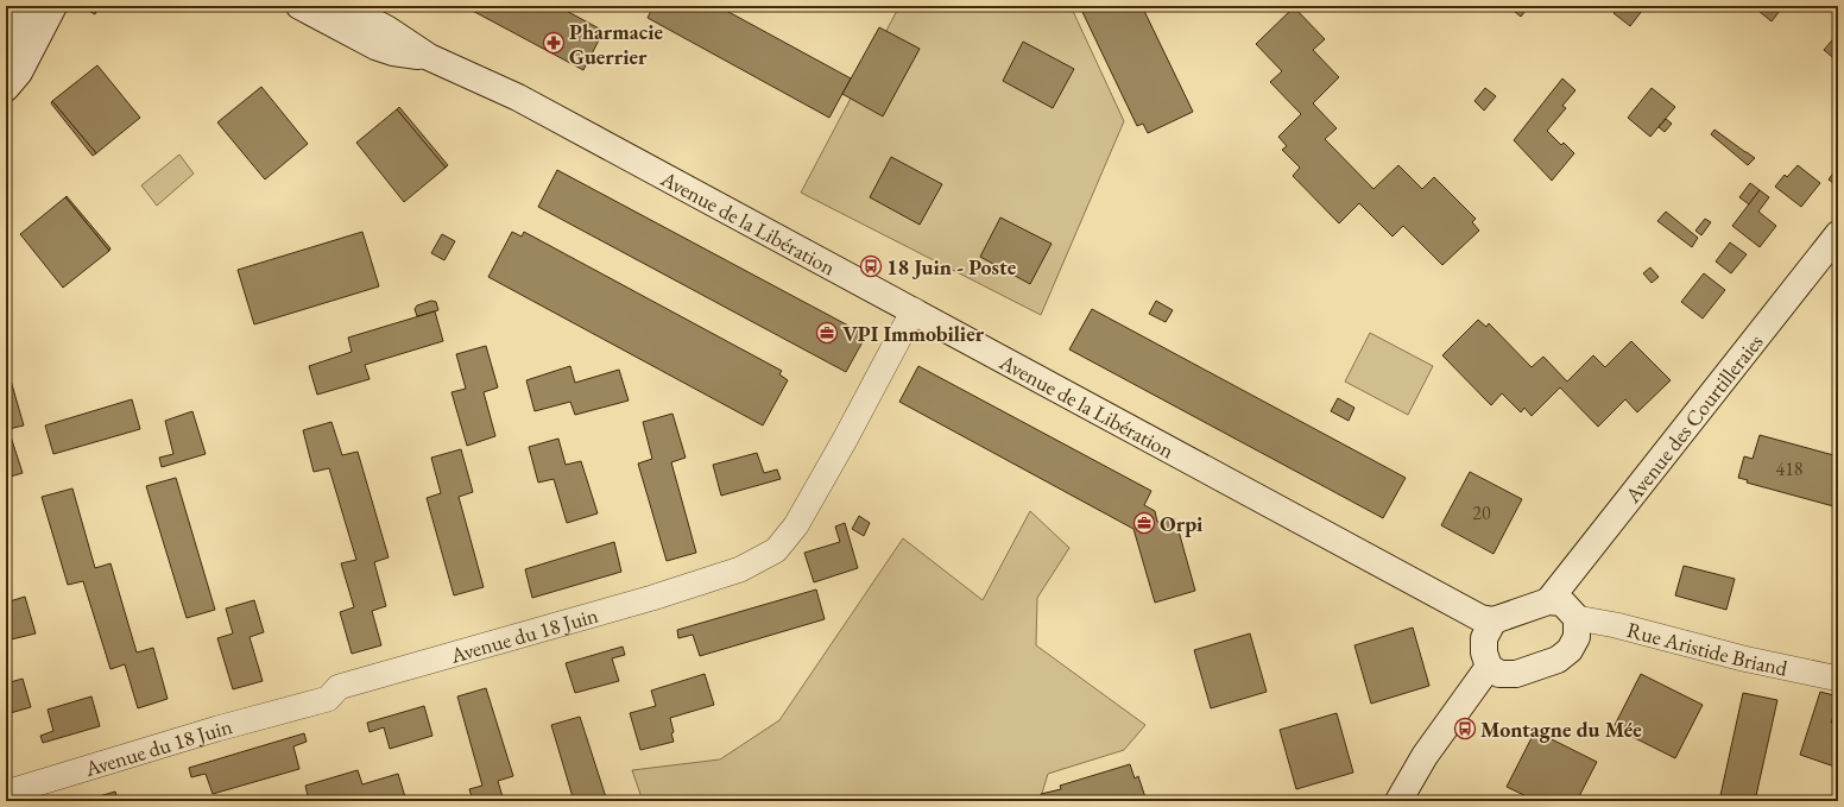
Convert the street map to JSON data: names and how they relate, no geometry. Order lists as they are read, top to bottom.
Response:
{
  "streets": {
    "street": [
      "Avenue de la Libération",
      "Avenue des Courtilleraies",
      "Avenue du 18 Juin",
      "Rue Aristide Briand"
    ]
  },
  "crossings": [
    ["Avenue de la Libération", "Avenue des Courtilleraies"],
    ["Avenue de la Libération", "Avenue du 18 Juin"],
    ["Avenue de la Libération", "Rue Aristide Briand"],
    ["Avenue des Courtilleraies", "Rue Aristide Briand"]
  ],
  "places": {
    "pharmacy": ["Pharmacie Guerrier"],
    "bus stop": ["18 Juin - Poste", "Montagne du Mée"],
    "office": ["VPI Immobilier", "Orpi"]
  },
  "house_numbers": ["418", "20"]
}
